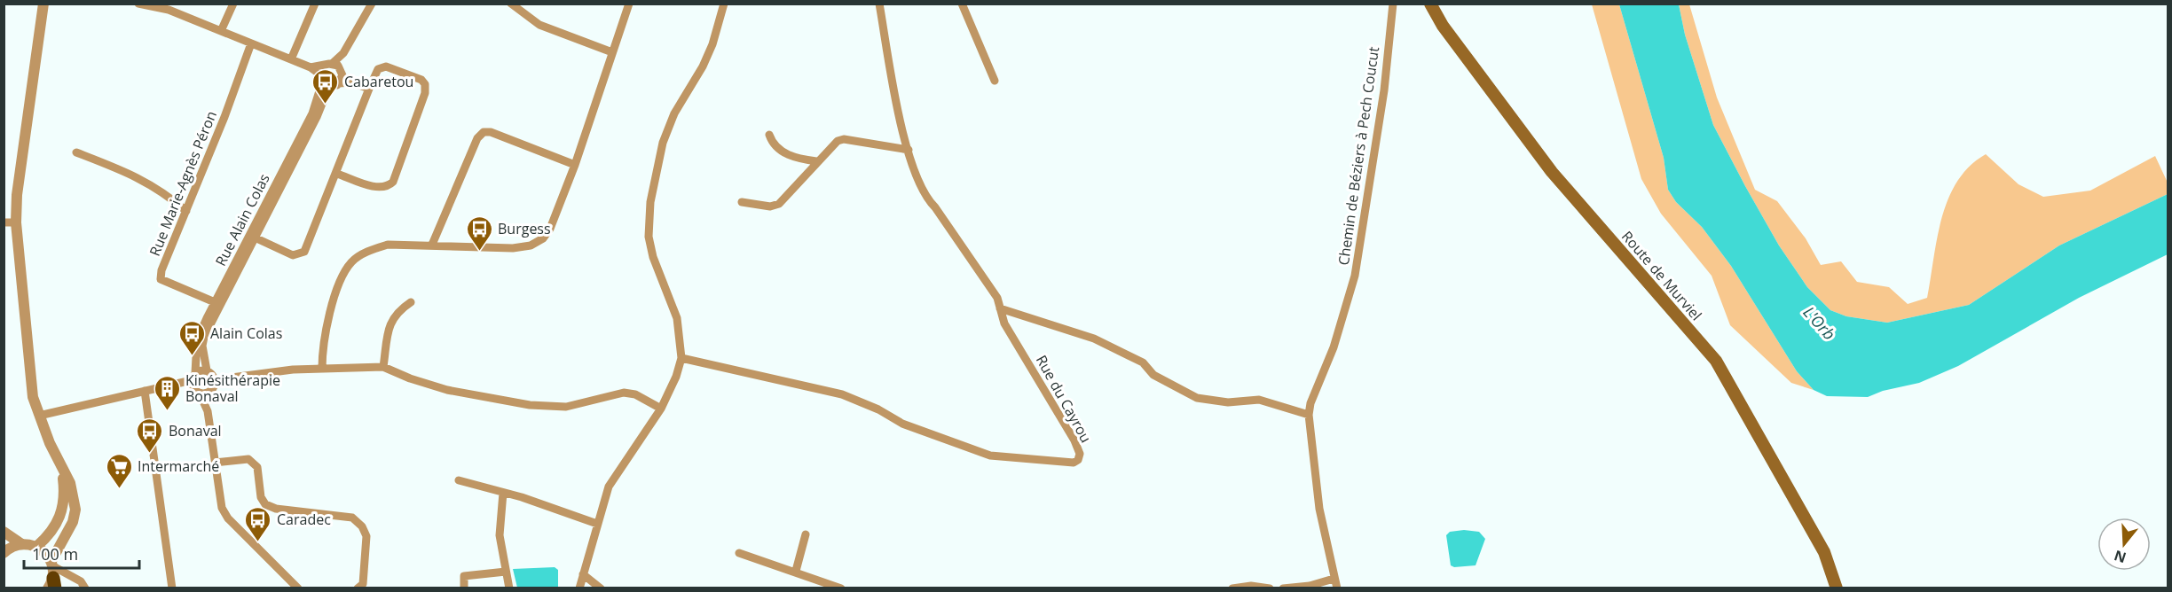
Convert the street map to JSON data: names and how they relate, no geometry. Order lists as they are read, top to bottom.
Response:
{
  "streets": {
    "main road": ["Route de Murviel"],
    "street": [
      "Chemin de Béziers à Pech Coucut",
      "Rue Marie-Agnès Péron",
      "Rue Alain Colas",
      "Rue du Cayrou"
    ]
  },
  "crossings": [
    ["Rue Marie-Agnès Péron", "Rue Alain Colas"]
  ],
  "water": ["L'Orb"],
  "places": {
    "bus stop": [
      "Cabaretou",
      "Burgess",
      "Alain Colas",
      "Bonaval",
      "Caradec"
    ],
    "building": ["Kinésithérapie Bonaval"],
    "supermarket": ["Intermarché"]
  },
  "scale_bar": "100 m",
  "north": "bottom"
}
